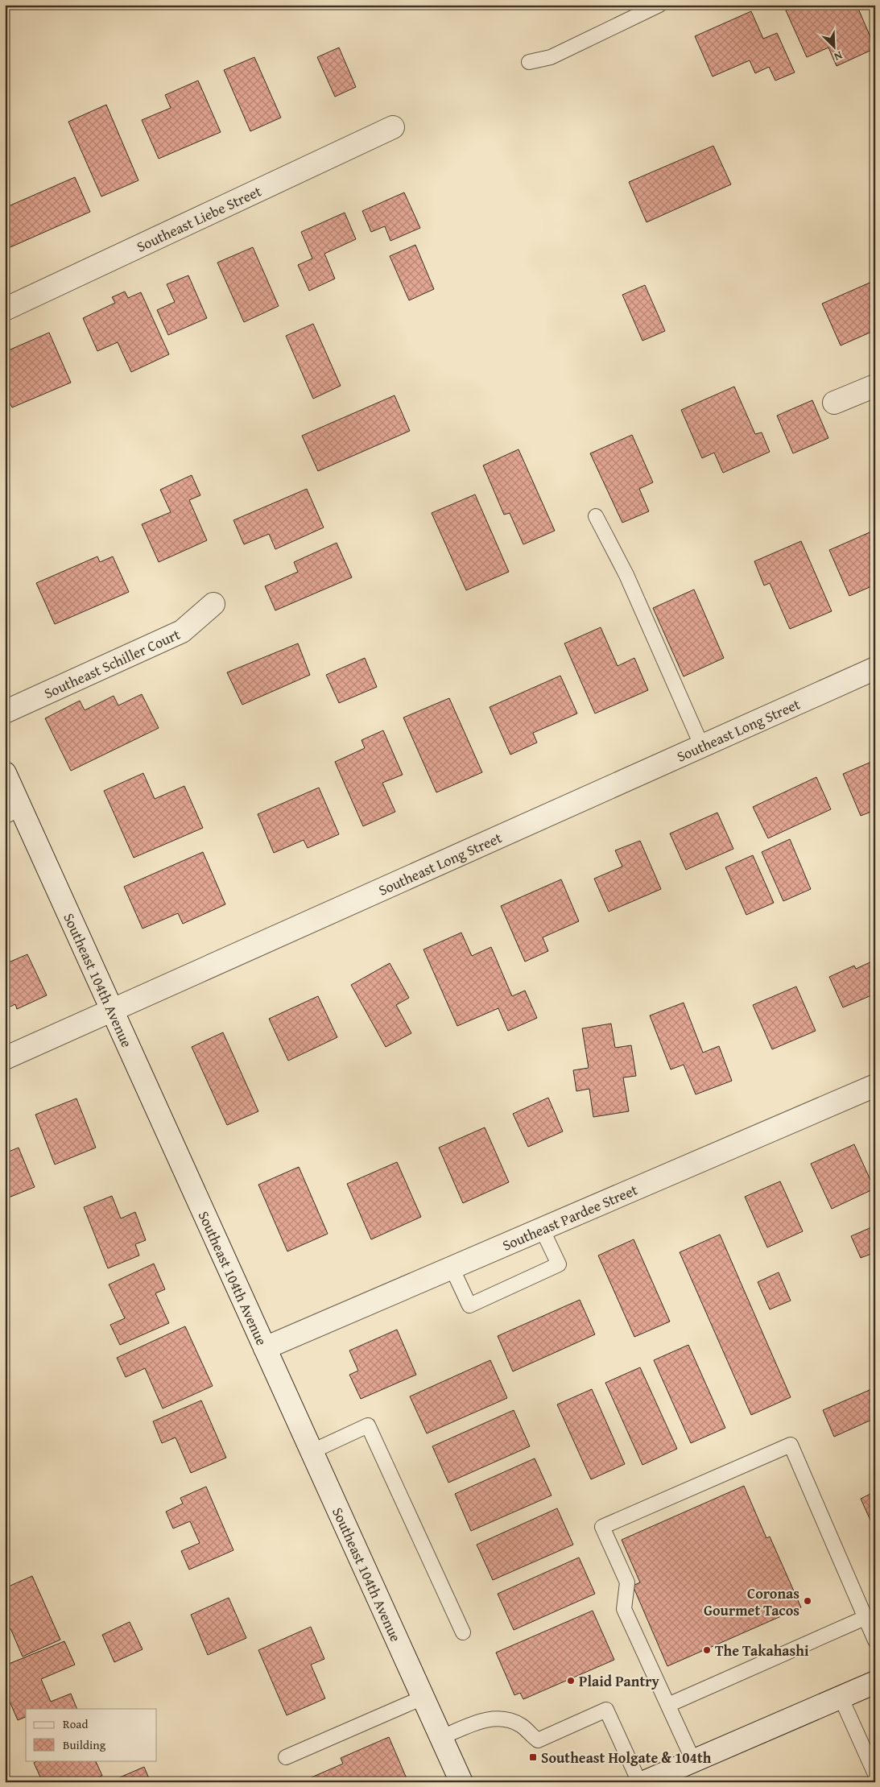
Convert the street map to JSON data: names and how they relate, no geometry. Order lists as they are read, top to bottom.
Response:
{
  "streets": {
    "street": [
      "Southeast Liebe Street",
      "Southeast Schiller Court",
      "Southeast Long Street",
      "Southeast 104th Avenue",
      "Southeast Pardee Street"
    ]
  },
  "crossings": [
    ["Southeast Long Street", "Southeast 104th Avenue"],
    ["Southeast 104th Avenue", "Southeast Pardee Street"]
  ],
  "places": {
    "other": ["Coronas Gourmet Tacos", "The Takahashi", "Plaid Pantry"],
    "transit": ["Southeast Holgate & 104th"]
  },
  "legend": ["Road", "Building"],
  "north": "bottom right"
}
